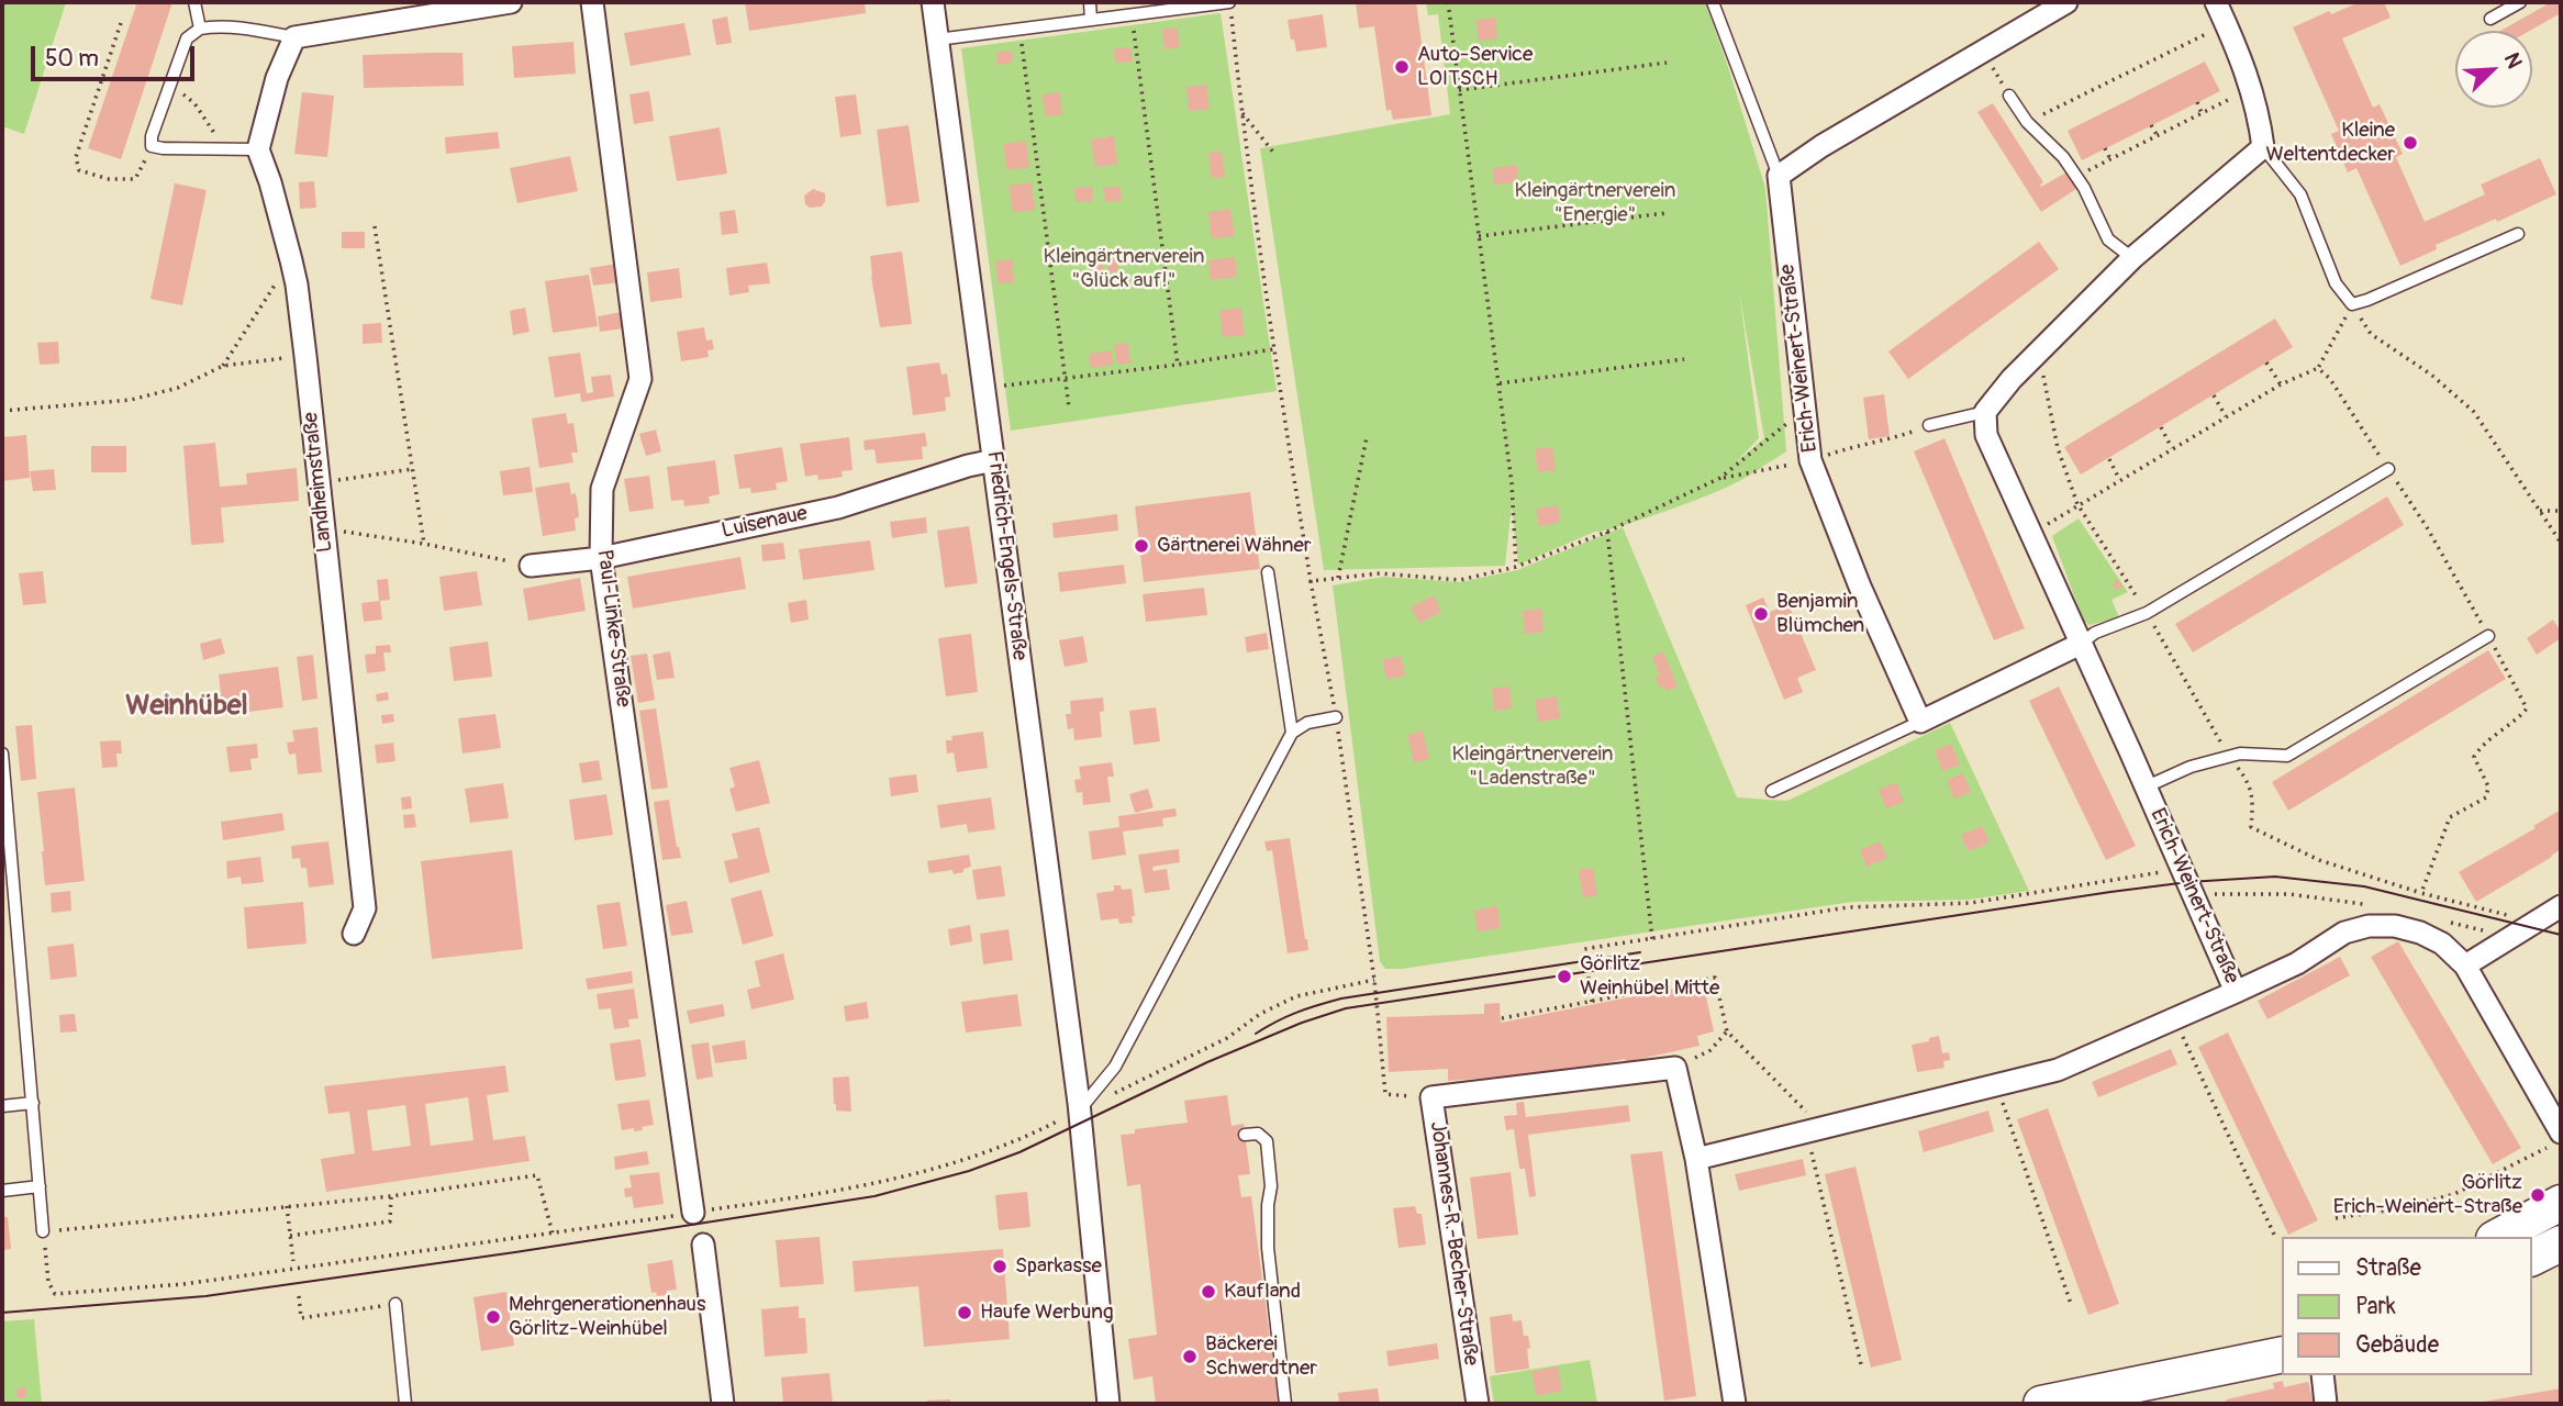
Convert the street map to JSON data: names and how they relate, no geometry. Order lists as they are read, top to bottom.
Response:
{
  "streets": {
    "street": [
      "Erich-Weinert-Straße",
      "Landheimstraße",
      "Luisenaue",
      "Friedrich-Engels-Straße",
      "Paul-Linke-Straße",
      "Johannes-R.-Becher-Straße"
    ]
  },
  "crossings": [
    ["Luisenaue", "Friedrich-Engels-Straße"],
    ["Luisenaue", "Paul-Linke-Straße"]
  ],
  "districts": ["Weinhübel"],
  "parks": ["Kleingärtnerverein \"Energie\"", "Kleingärtnerverein \"Glück auf!\"", "Kleingärtnerverein \"Ladenstraße\""],
  "places": [
    "Auto-Service LOITSCH",
    "Kleine Weltentdecker",
    "Gärtnerei Wähner",
    "Benjamin Blümchen",
    "Görlitz Weinhübel Mitte",
    "Görlitz Erich-Weinert-Straße",
    "Sparkasse",
    "Kaufland",
    "Haufe Werbung",
    "Mehrgenerationenhaus Görlitz-Weinhübel",
    "Bäckerei Schwerdtner"
  ],
  "legend": ["Straße", "Park", "Gebäude"],
  "scale_bar": "50 m",
  "north": "top right"
}
